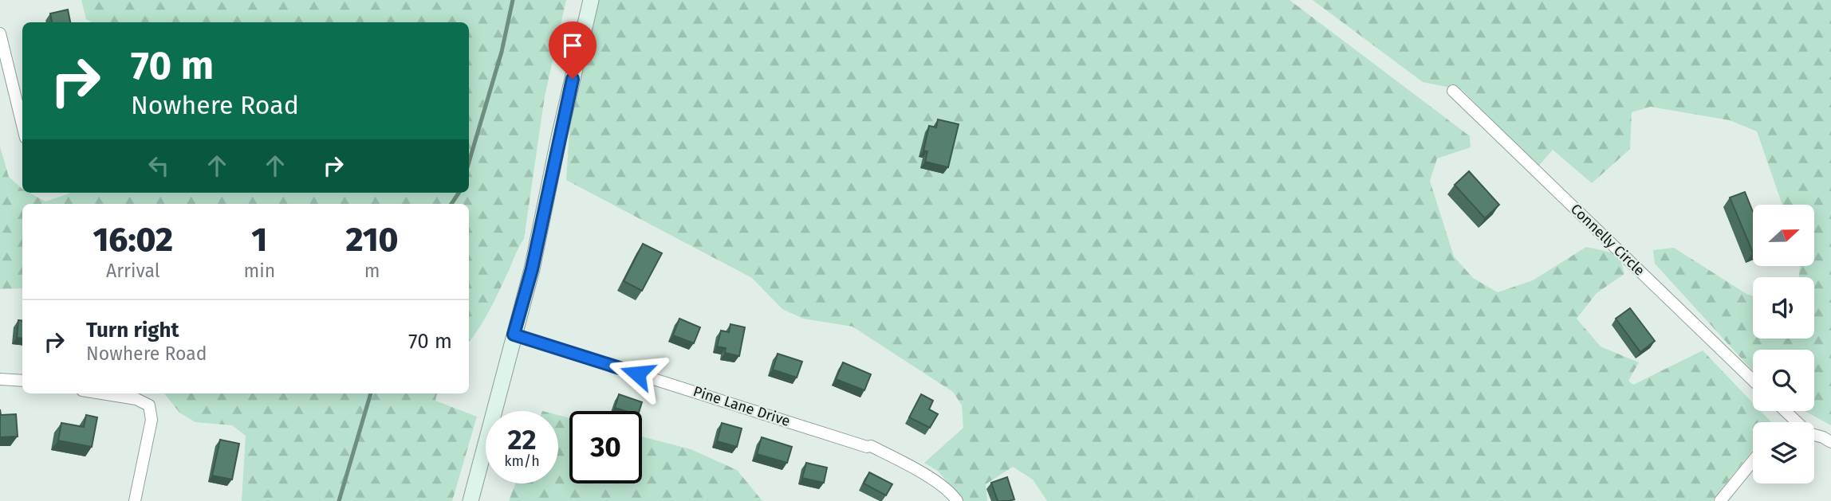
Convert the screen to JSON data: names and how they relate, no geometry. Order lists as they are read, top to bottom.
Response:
{
  "streets": {
    "street": ["Connelly Circle", "Pine Lane Drive"]
  },
  "north": "right",
  "page": {
    "turn": ["70 m", "Nowhere Road"],
    "eta": [
      "16:02",
      "Arrival",
      "1",
      "min",
      "210",
      "m"
    ],
    "list": [
      {
        "name": "Turn right",
        "note": "Nowhere Road",
        "value": "70 m"
      }
    ],
    "speed": "22 km/h",
    "limit": "30"
  }
}
